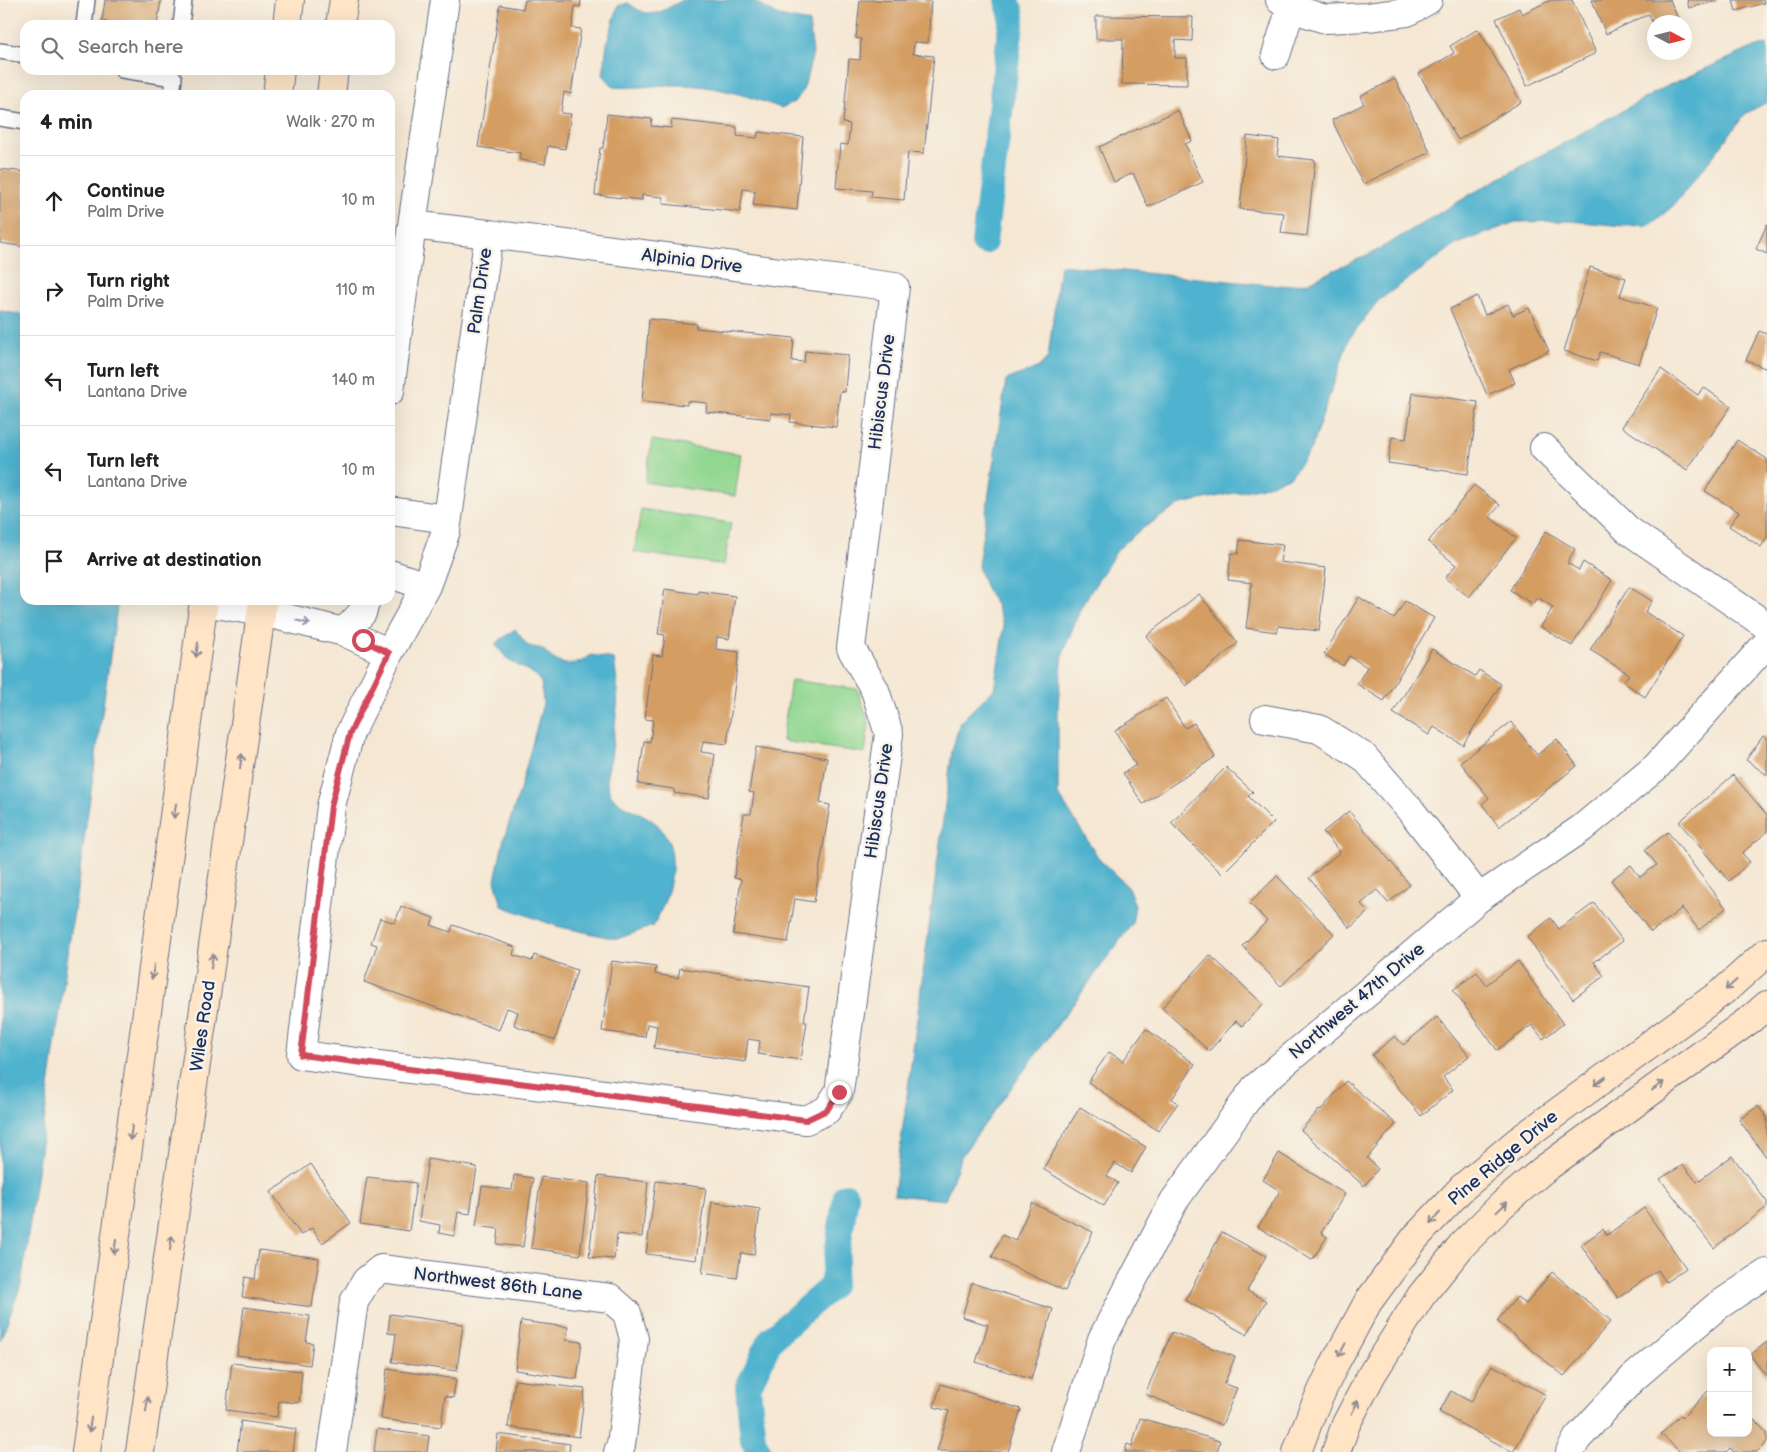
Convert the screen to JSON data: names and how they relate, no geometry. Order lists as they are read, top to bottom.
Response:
{
  "streets": {
    "main road": ["Wiles Road", "Pine Ridge Drive"],
    "street": [
      "Alpinia Drive",
      "Palm Drive",
      "Hibiscus Drive",
      "Northwest 47th Drive",
      "Northwest 86th Lane"
    ]
  },
  "crossings": [
    ["Alpinia Drive", "Palm Drive"],
    ["Alpinia Drive", "Hibiscus Drive"],
    ["Palm Drive", "Hibiscus Drive"]
  ],
  "north": "right",
  "page": {
    "search": "Search here",
    "heading": ["4 min", "Walk · 270 m"],
    "list": [
      ["Continue", "Palm Drive", "10 m"],
      ["Turn right", "Palm Drive", "110 m"],
      ["Turn left", "Lantana Drive", "140 m"],
      ["Turn left", "Lantana Drive", "10 m"],
      "Arrive at destination"
    ],
    "map_buttons": ["+", "−"]
  }
}
